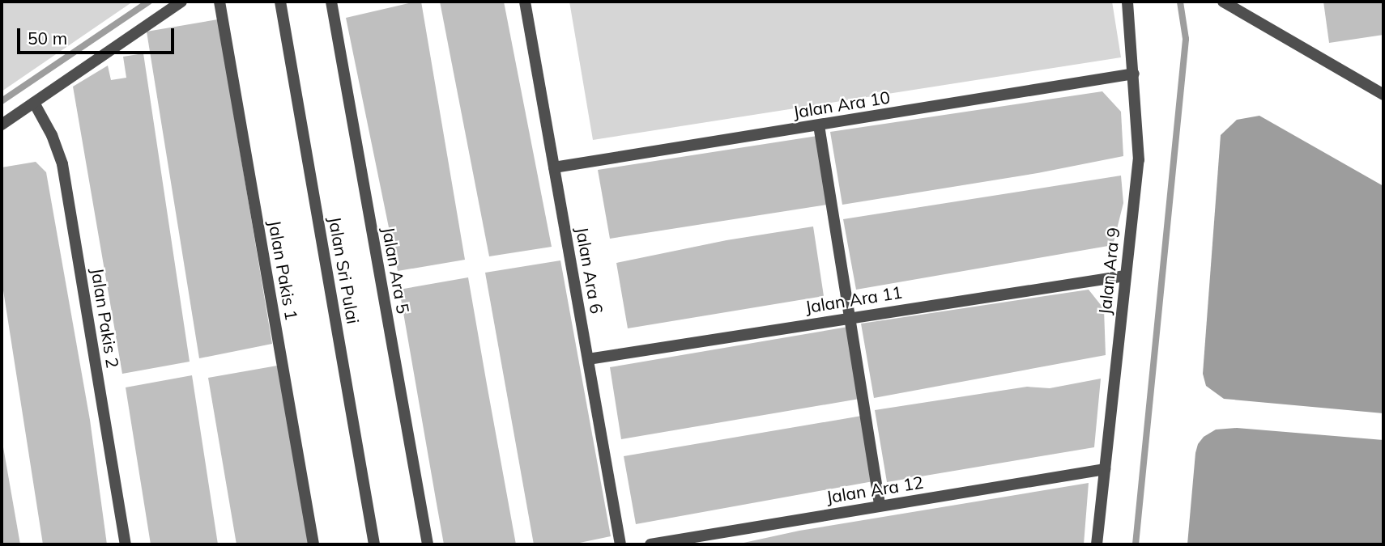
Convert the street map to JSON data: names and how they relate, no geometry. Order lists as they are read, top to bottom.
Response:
{
  "streets": {
    "street": [
      "Jalan Ara 10",
      "Jalan Pakis 1",
      "Jalan Sri Pulai",
      "Jalan Ara 5",
      "Jalan Ara 6",
      "Jalan Ara 9",
      "Jalan Ara 11",
      "Jalan Pakis 2",
      "Jalan Ara 12"
    ]
  },
  "crossings": [
    ["Jalan Ara 10", "Jalan Ara 6"],
    ["Jalan Ara 10", "Jalan Ara 9"],
    ["Jalan Ara 6", "Jalan Ara 11"],
    ["Jalan Ara 9", "Jalan Ara 11"],
    ["Jalan Ara 9", "Jalan Ara 12"]
  ],
  "scale_bar": "50 m"
}
